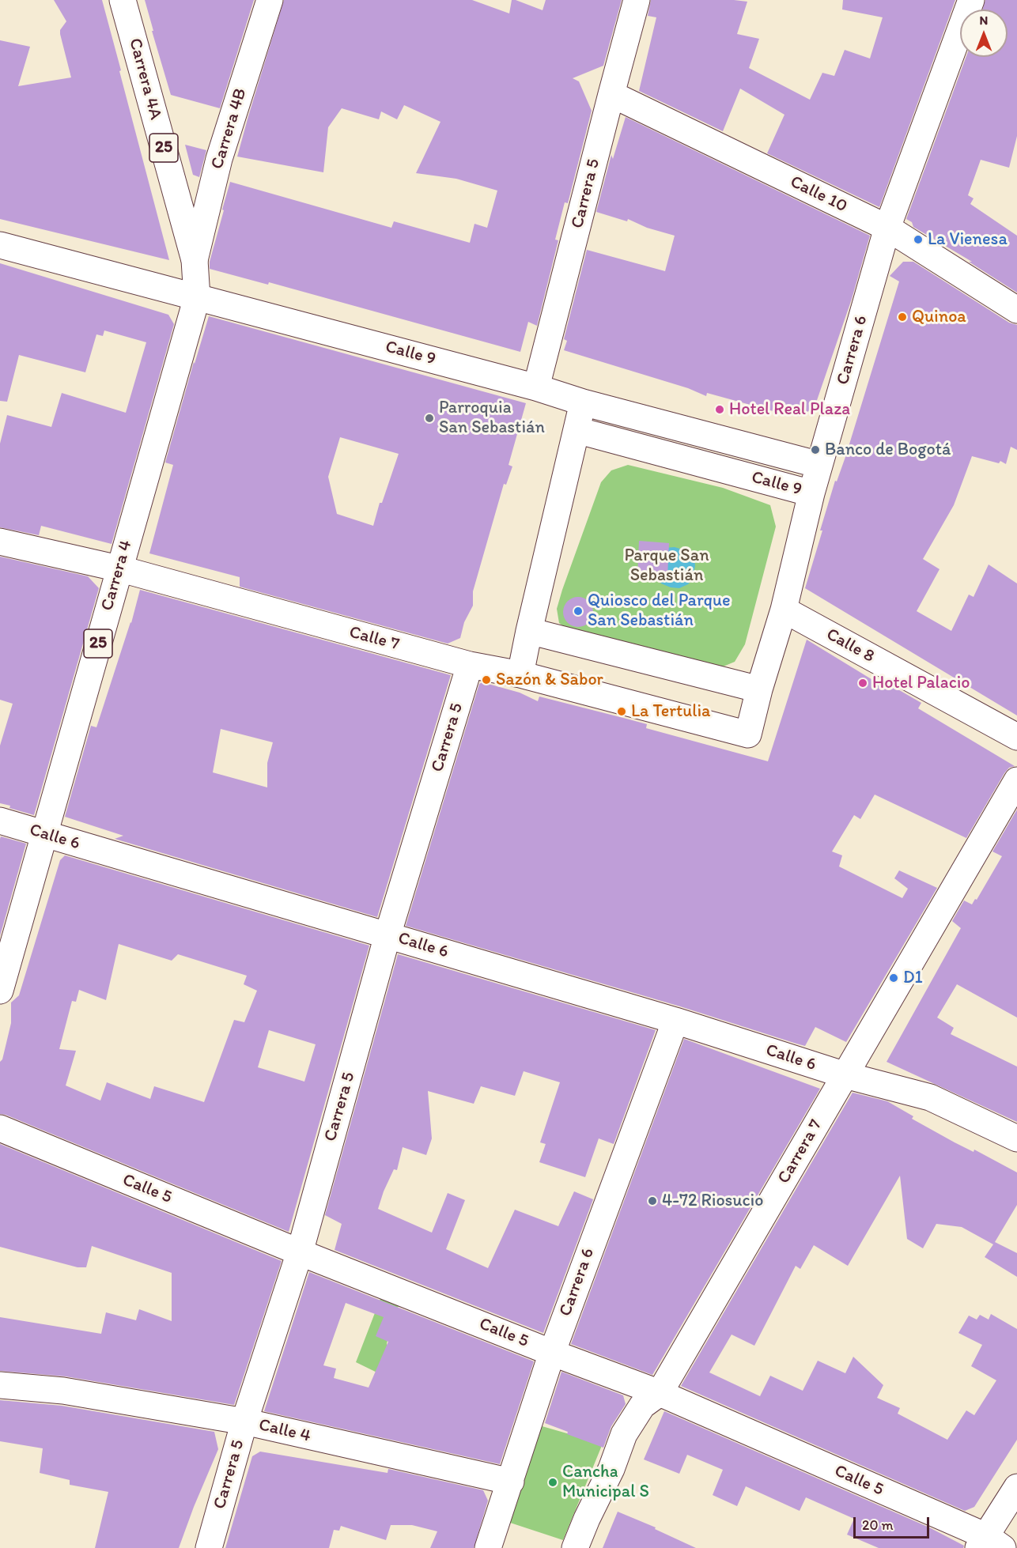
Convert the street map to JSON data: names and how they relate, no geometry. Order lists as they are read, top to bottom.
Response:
{
  "streets": {
    "street": [
      "Carrera 4A",
      "Carrera 4B",
      "25",
      "Carrera 5",
      "Calle 10",
      "Carrera 6",
      "Calle 9",
      "Carrera 4",
      "Calle 7",
      "Calle 8",
      "Calle 6",
      "Carrera 7",
      "Calle 5",
      "Calle 4"
    ]
  },
  "crossings": [
    ["Carrera 4A", "Carrera 4B"],
    ["Carrera 4A", "Calle 9"],
    ["Carrera 4A", "Carrera 4"],
    ["Carrera 5", "Calle 10"],
    ["Carrera 5", "Calle 9"],
    ["Carrera 5", "Calle 7"],
    ["Carrera 5", "Calle 6"],
    ["Carrera 5", "Calle 5"],
    ["Carrera 5", "Calle 4"],
    ["Calle 10", "Carrera 6"],
    ["Carrera 6", "Calle 9"],
    ["Carrera 6", "Calle 7"],
    ["Carrera 6", "Calle 8"],
    ["Carrera 6", "Calle 6"],
    ["Carrera 6", "Calle 5"],
    ["Carrera 6", "Calle 4"],
    ["Calle 9", "Carrera 4"],
    ["Carrera 4", "Calle 7"],
    ["Carrera 4", "Calle 6"],
    ["Calle 6", "Carrera 7"],
    ["Carrera 7", "Calle 5"]
  ],
  "parks": ["Parque San Sebastián"],
  "places": [
    "La Vienesa",
    "Quinoa",
    "Hotel Real Plaza",
    "Parroquia San Sebastián",
    "Banco de Bogotá",
    "Quiosco del Parque San Sebastián",
    "Sazón & Sabor",
    "Hotel Palacio",
    "La Tertulia",
    "D1",
    "4-72 Riosucio",
    "Cancha Municipal S"
  ],
  "scale_bar": "20 m",
  "north": "top"
}
